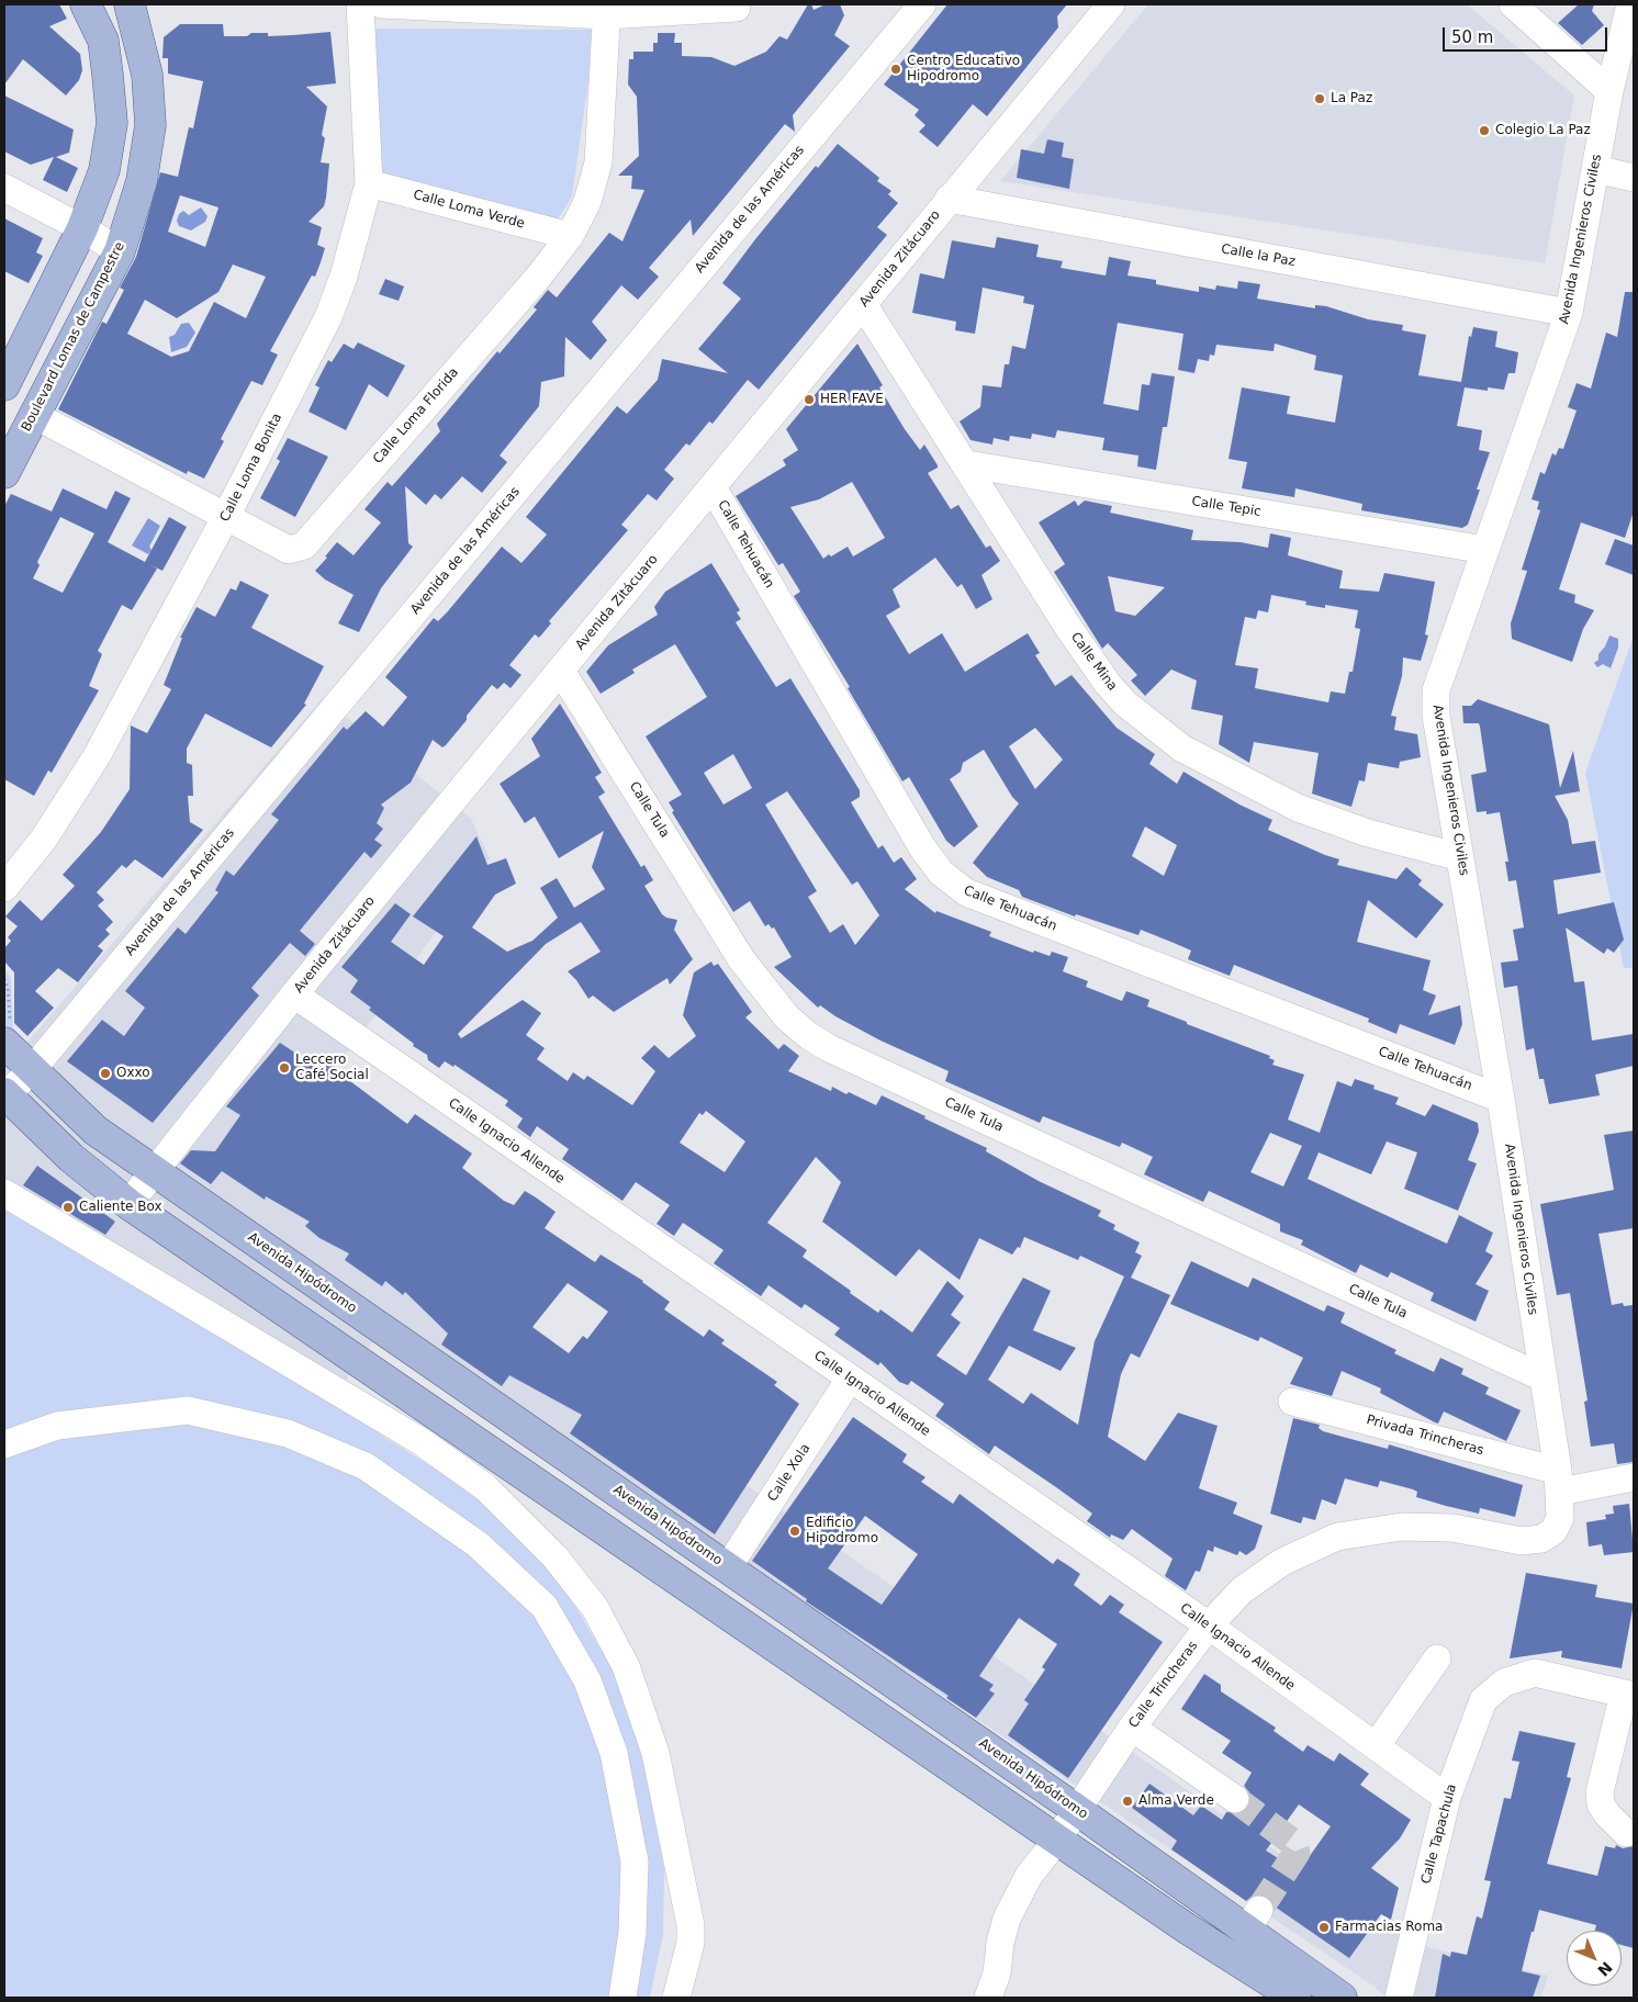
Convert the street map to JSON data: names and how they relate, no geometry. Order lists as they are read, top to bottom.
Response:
{
  "streets": {
    "main road": ["Boulevard Lomas de Campestre", "Avenida Hipódromo"],
    "street": [
      "Calle Loma Verde",
      "Avenida de las Américas",
      "Avenida Ingenieros Civiles",
      "Calle la Paz",
      "Avenida Zitácuaro",
      "Calle Loma Florida",
      "Calle Loma Bonita",
      "Calle Tepic",
      "Calle Tehuacán",
      "Calle Mina",
      "Calle Tula",
      "Calle Ignacio Allende",
      "Privada Trincheras",
      "Calle Xola",
      "Calle Trincheras",
      "Calle Tapachula"
    ]
  },
  "crossings": [
    ["Calle Loma Verde", "Calle Loma Florida"],
    ["Calle Loma Verde", "Calle Loma Bonita"],
    ["Avenida de las Américas", "Avenida Hipódromo"],
    ["Avenida Ingenieros Civiles", "Calle la Paz"],
    ["Avenida Ingenieros Civiles", "Calle Tepic"],
    ["Avenida Ingenieros Civiles", "Calle Tehuacán"],
    ["Avenida Ingenieros Civiles", "Calle Mina"],
    ["Avenida Ingenieros Civiles", "Calle Tula"],
    ["Avenida Ingenieros Civiles", "Privada Trincheras"],
    ["Avenida Ingenieros Civiles", "Calle Trincheras"],
    ["Calle la Paz", "Avenida Zitácuaro"],
    ["Avenida Zitácuaro", "Calle Tehuacán"],
    ["Avenida Zitácuaro", "Calle Mina"],
    ["Avenida Zitácuaro", "Calle Tula"],
    ["Avenida Zitácuaro", "Calle Ignacio Allende"],
    ["Avenida Zitácuaro", "Avenida Hipódromo"],
    ["Boulevard Lomas de Campestre", "Calle Loma Florida"],
    ["Calle Loma Florida", "Calle Loma Bonita"],
    ["Calle Tepic", "Calle Mina"],
    ["Calle Ignacio Allende", "Calle Xola"],
    ["Calle Ignacio Allende", "Calle Trincheras"],
    ["Calle Ignacio Allende", "Calle Tapachula"],
    ["Avenida Hipódromo", "Calle Xola"],
    ["Avenida Hipódromo", "Calle Trincheras"]
  ],
  "places": [
    "Centro Educativo Hipodromo",
    "La Paz",
    "Colegio La Paz",
    "HER FAVE",
    "Leccero Café Social",
    "Oxxo",
    "Caliente Box",
    "Edificio Hipodromo",
    "Alma Verde",
    "Farmacias Roma"
  ],
  "scale_bar": "50 m",
  "north": "bottom right"
}
